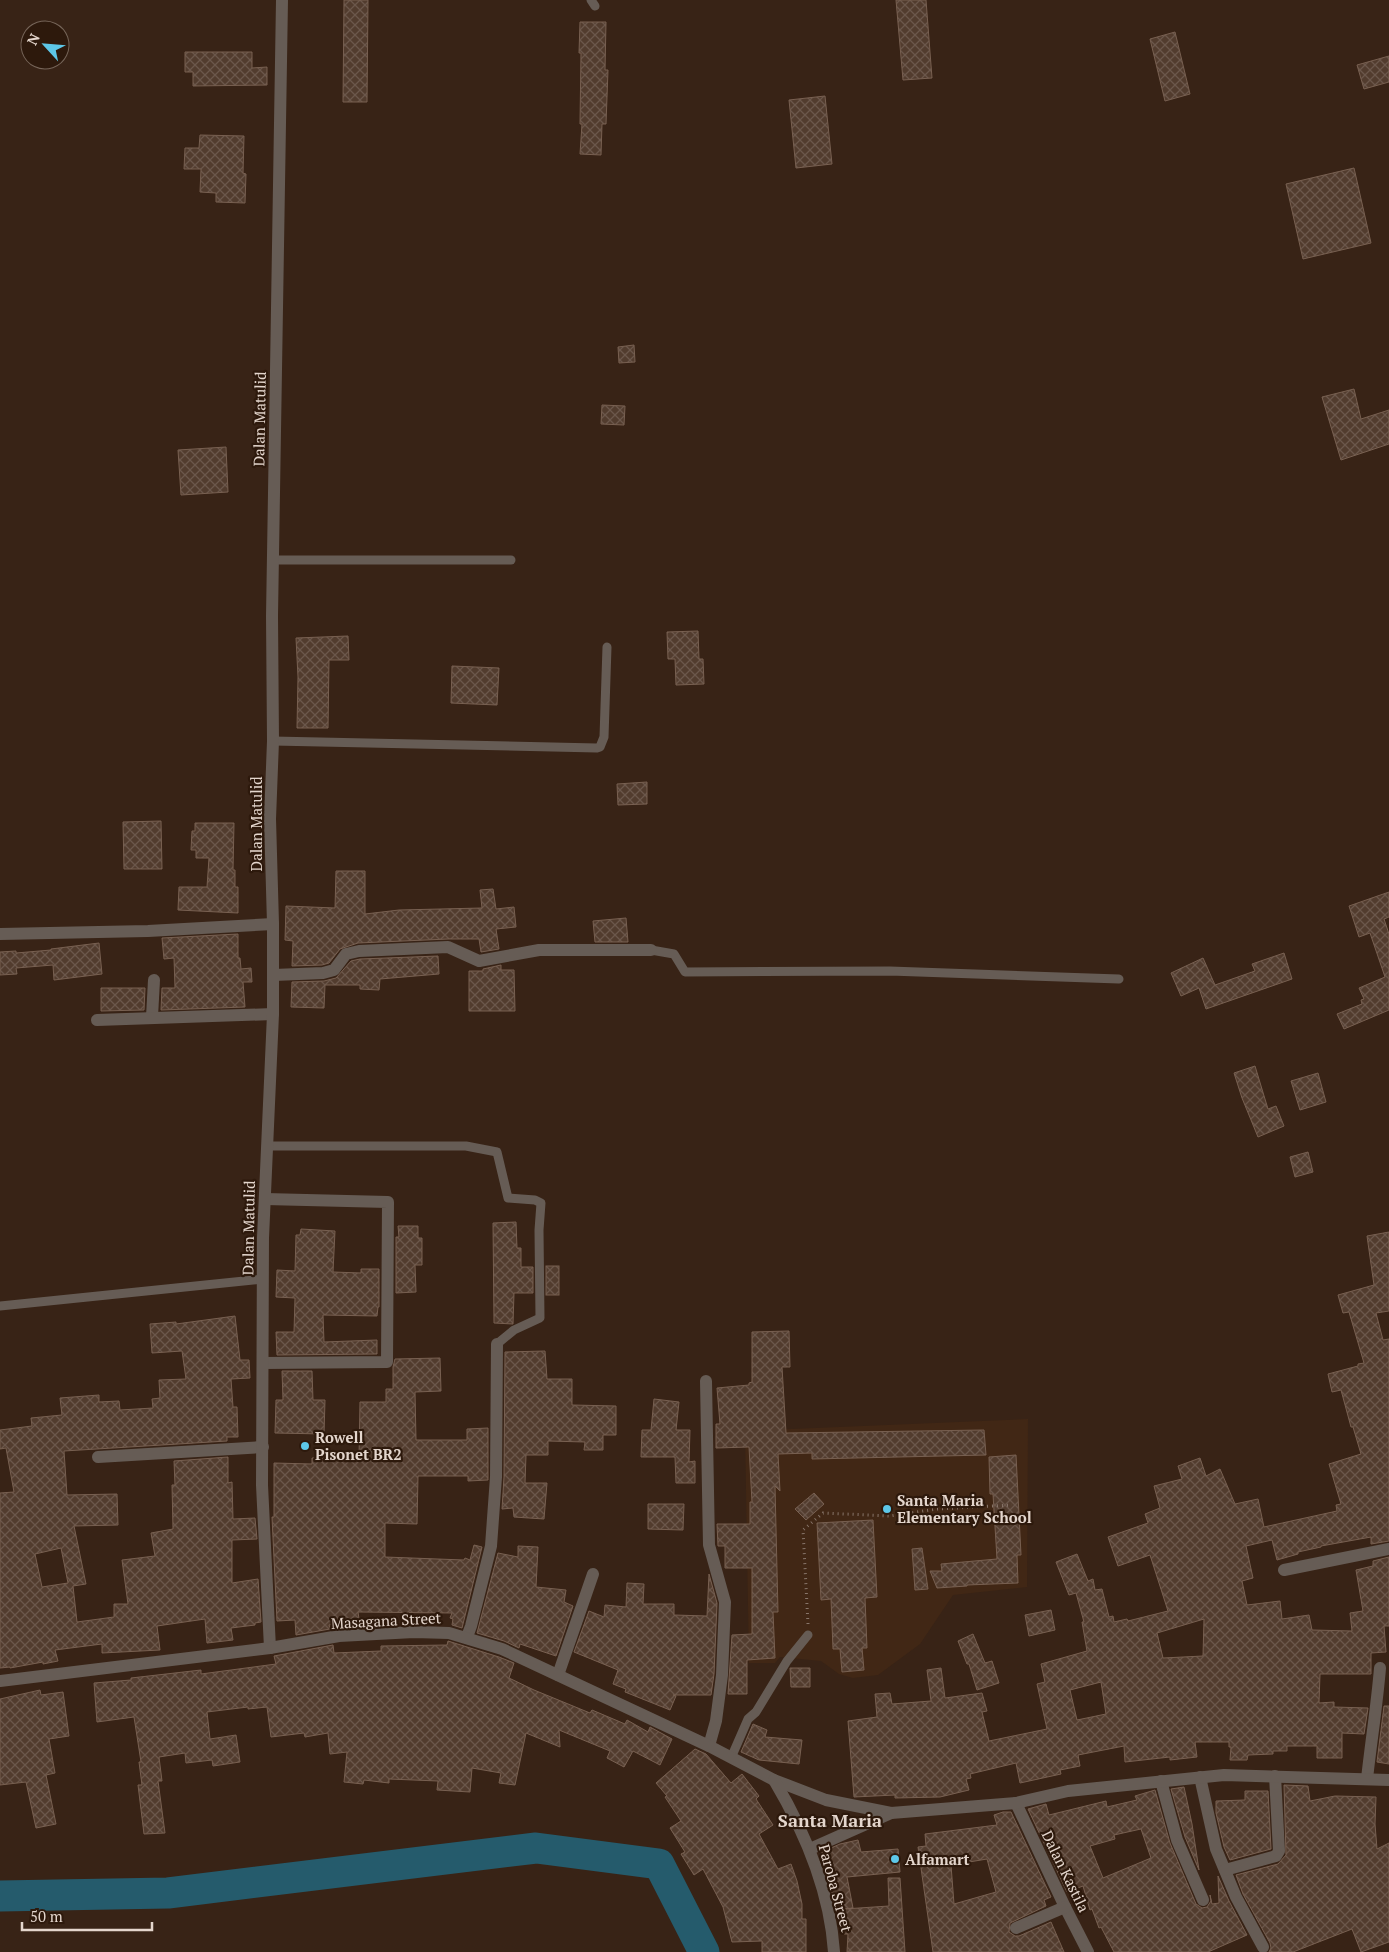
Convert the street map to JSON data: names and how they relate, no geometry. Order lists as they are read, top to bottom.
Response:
{
  "streets": {
    "street": [
      "Dalan Matulid",
      "Masagana Street",
      "Dalan Kastila",
      "Paroba Street"
    ]
  },
  "crossings": [
    ["Dalan Matulid", "Masagana Street"],
    ["Masagana Street", "Paroba Street"]
  ],
  "districts": ["Santa Maria"],
  "places": ["Rowell Pisonet BR2", "Santa Maria Elementary School", "Alfamart"],
  "scale_bar": "50 m",
  "north": "top left"
}
